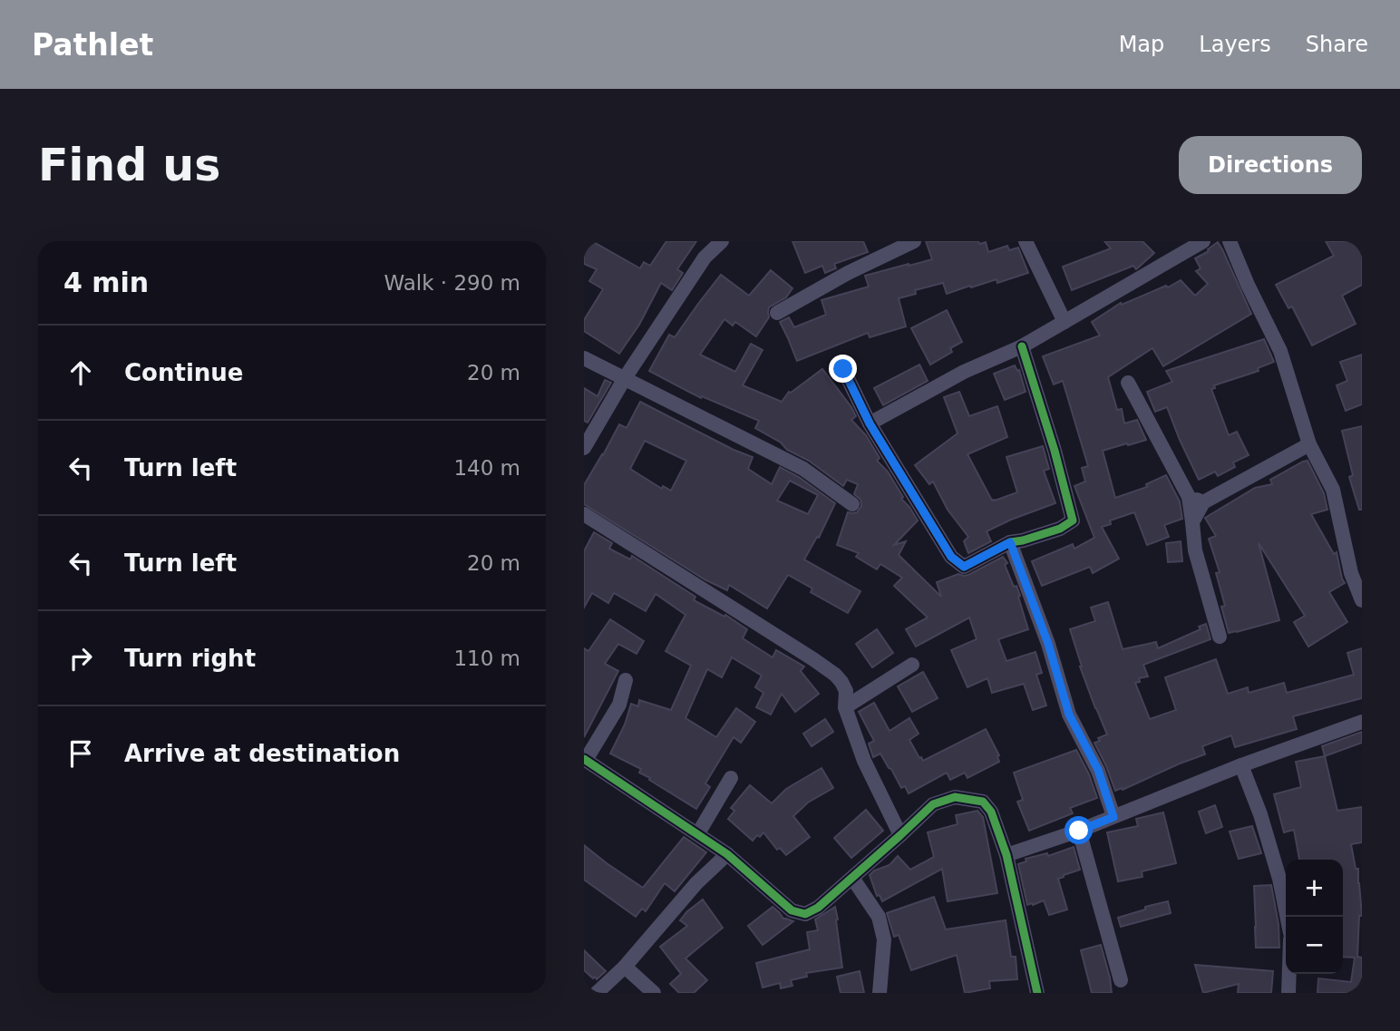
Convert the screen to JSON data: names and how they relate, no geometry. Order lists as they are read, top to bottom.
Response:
{
  "page": {
    "header": "Pathlet",
    "nav": ["Map", "Layers", "Share"],
    "buttons": "Directions",
    "title": "Find us",
    "heading": ["4 min", "Walk · 290 m"],
    "list": [
      ["Continue", "20 m"],
      ["Turn left", "140 m"],
      ["Turn left", "20 m"],
      ["Turn right", "110 m"],
      "Arrive at destination"
    ],
    "map_buttons": ["+", "−"]
  }
}
